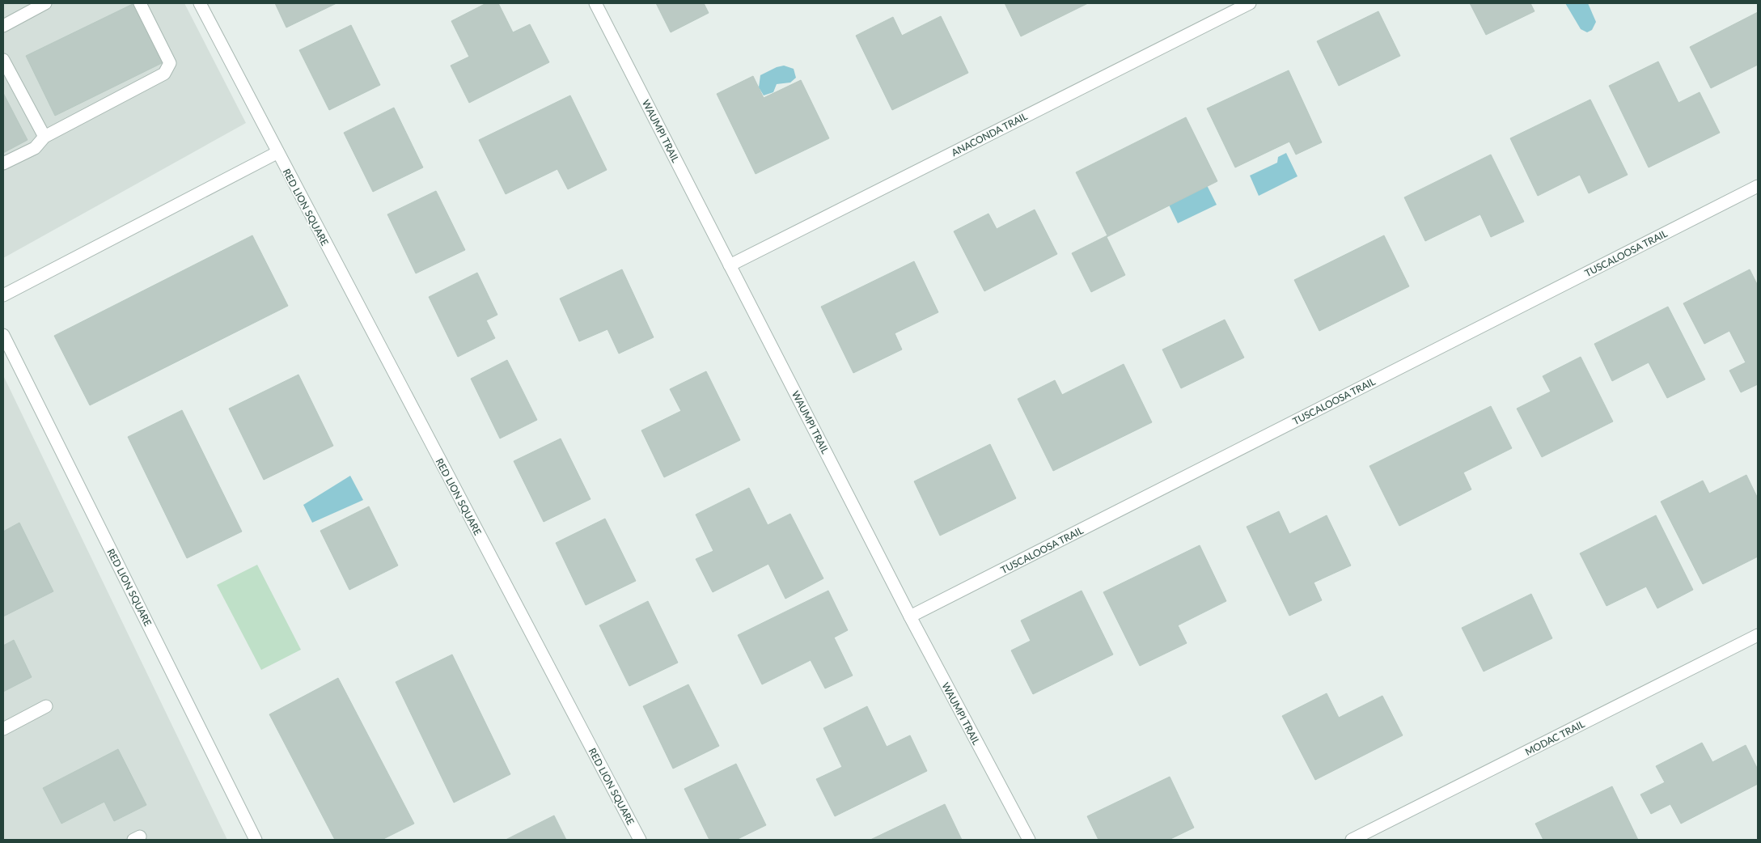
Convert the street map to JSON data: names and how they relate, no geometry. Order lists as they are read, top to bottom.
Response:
{
  "streets": {
    "street": [
      "WAUMPI TRAIL",
      "ANACONDA TRAIL",
      "RED LION SQUARE",
      "TUSCALOOSA TRAIL",
      "MODAC TRAIL"
    ]
  },
  "crossings": [
    ["WAUMPI TRAIL", "ANACONDA TRAIL"],
    ["WAUMPI TRAIL", "TUSCALOOSA TRAIL"]
  ]
}
